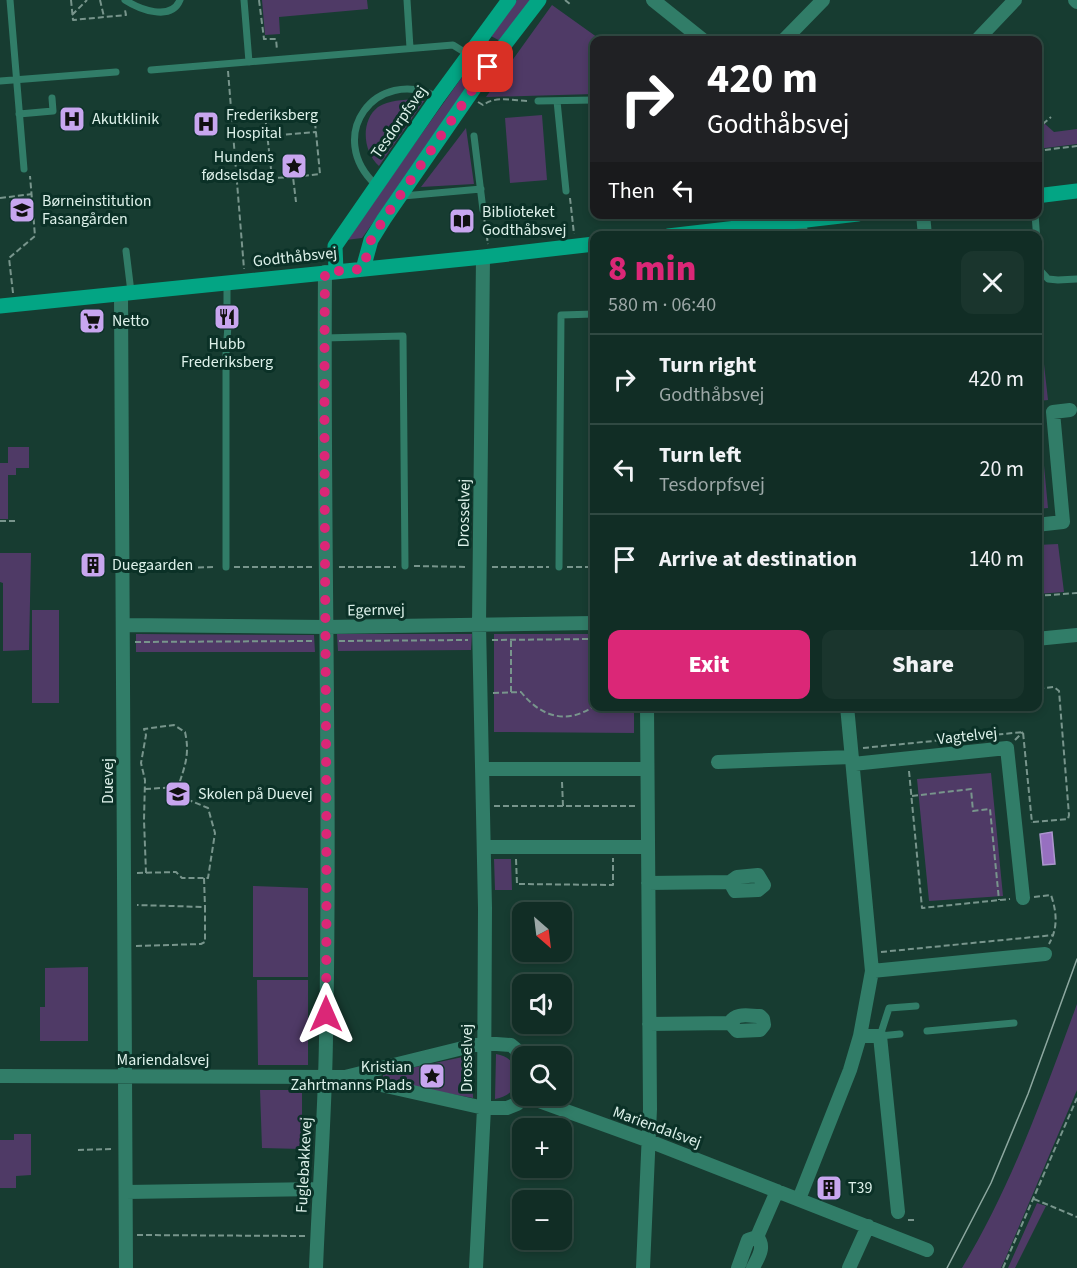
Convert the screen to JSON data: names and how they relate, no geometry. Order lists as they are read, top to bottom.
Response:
{
  "streets": {
    "street": [
      "Tesdorpfsvej",
      "Godthåbsvej",
      "Drosselvej",
      "Egernvej",
      "Vagtelvej",
      "Duevej",
      "Mariendalsvej",
      "Fuglebakkevej"
    ]
  },
  "crossings": [
    ["Tesdorpfsvej", "Godthåbsvej"],
    ["Tesdorpfsvej", "Fuglebakkevej"],
    ["Godthåbsvej", "Drosselvej"],
    ["Godthåbsvej", "Duevej"],
    ["Godthåbsvej", "Fuglebakkevej"],
    ["Drosselvej", "Egernvej"],
    ["Egernvej", "Duevej"],
    ["Egernvej", "Fuglebakkevej"],
    ["Duevej", "Mariendalsvej"],
    ["Mariendalsvej", "Fuglebakkevej"]
  ],
  "places": {
    "hospital": ["Akutklinik", "Frederiksberg Hospital"],
    "place": ["Hundens fødselsdag", "Kristian Zahrtmanns Plads"],
    "school or university": ["Børneinstitution Fasangården", "Skolen på Duevej"],
    "library": ["Biblioteket Godthåbsvej"],
    "restaurant": ["Hubb Frederiksberg"],
    "supermarket": ["Netto"],
    "building": ["Duegaarden", "T39"]
  },
  "north": "bottom right",
  "page": {
    "turn": ["420 m", "Godthåbsvej"],
    "then": "Then",
    "heading": ["8 min", "580 m · 06:40"],
    "list": [
      {
        "name": "Turn right",
        "note": "Godthåbsvej",
        "value": "420 m"
      },
      {
        "name": "Turn left",
        "note": "Tesdorpfsvej",
        "value": "20 m"
      },
      {
        "name": "Arrive at destination",
        "value": "140 m"
      }
    ],
    "buttons": ["Exit", "Share"],
    "map_buttons": ["+", "−"]
  }
}
